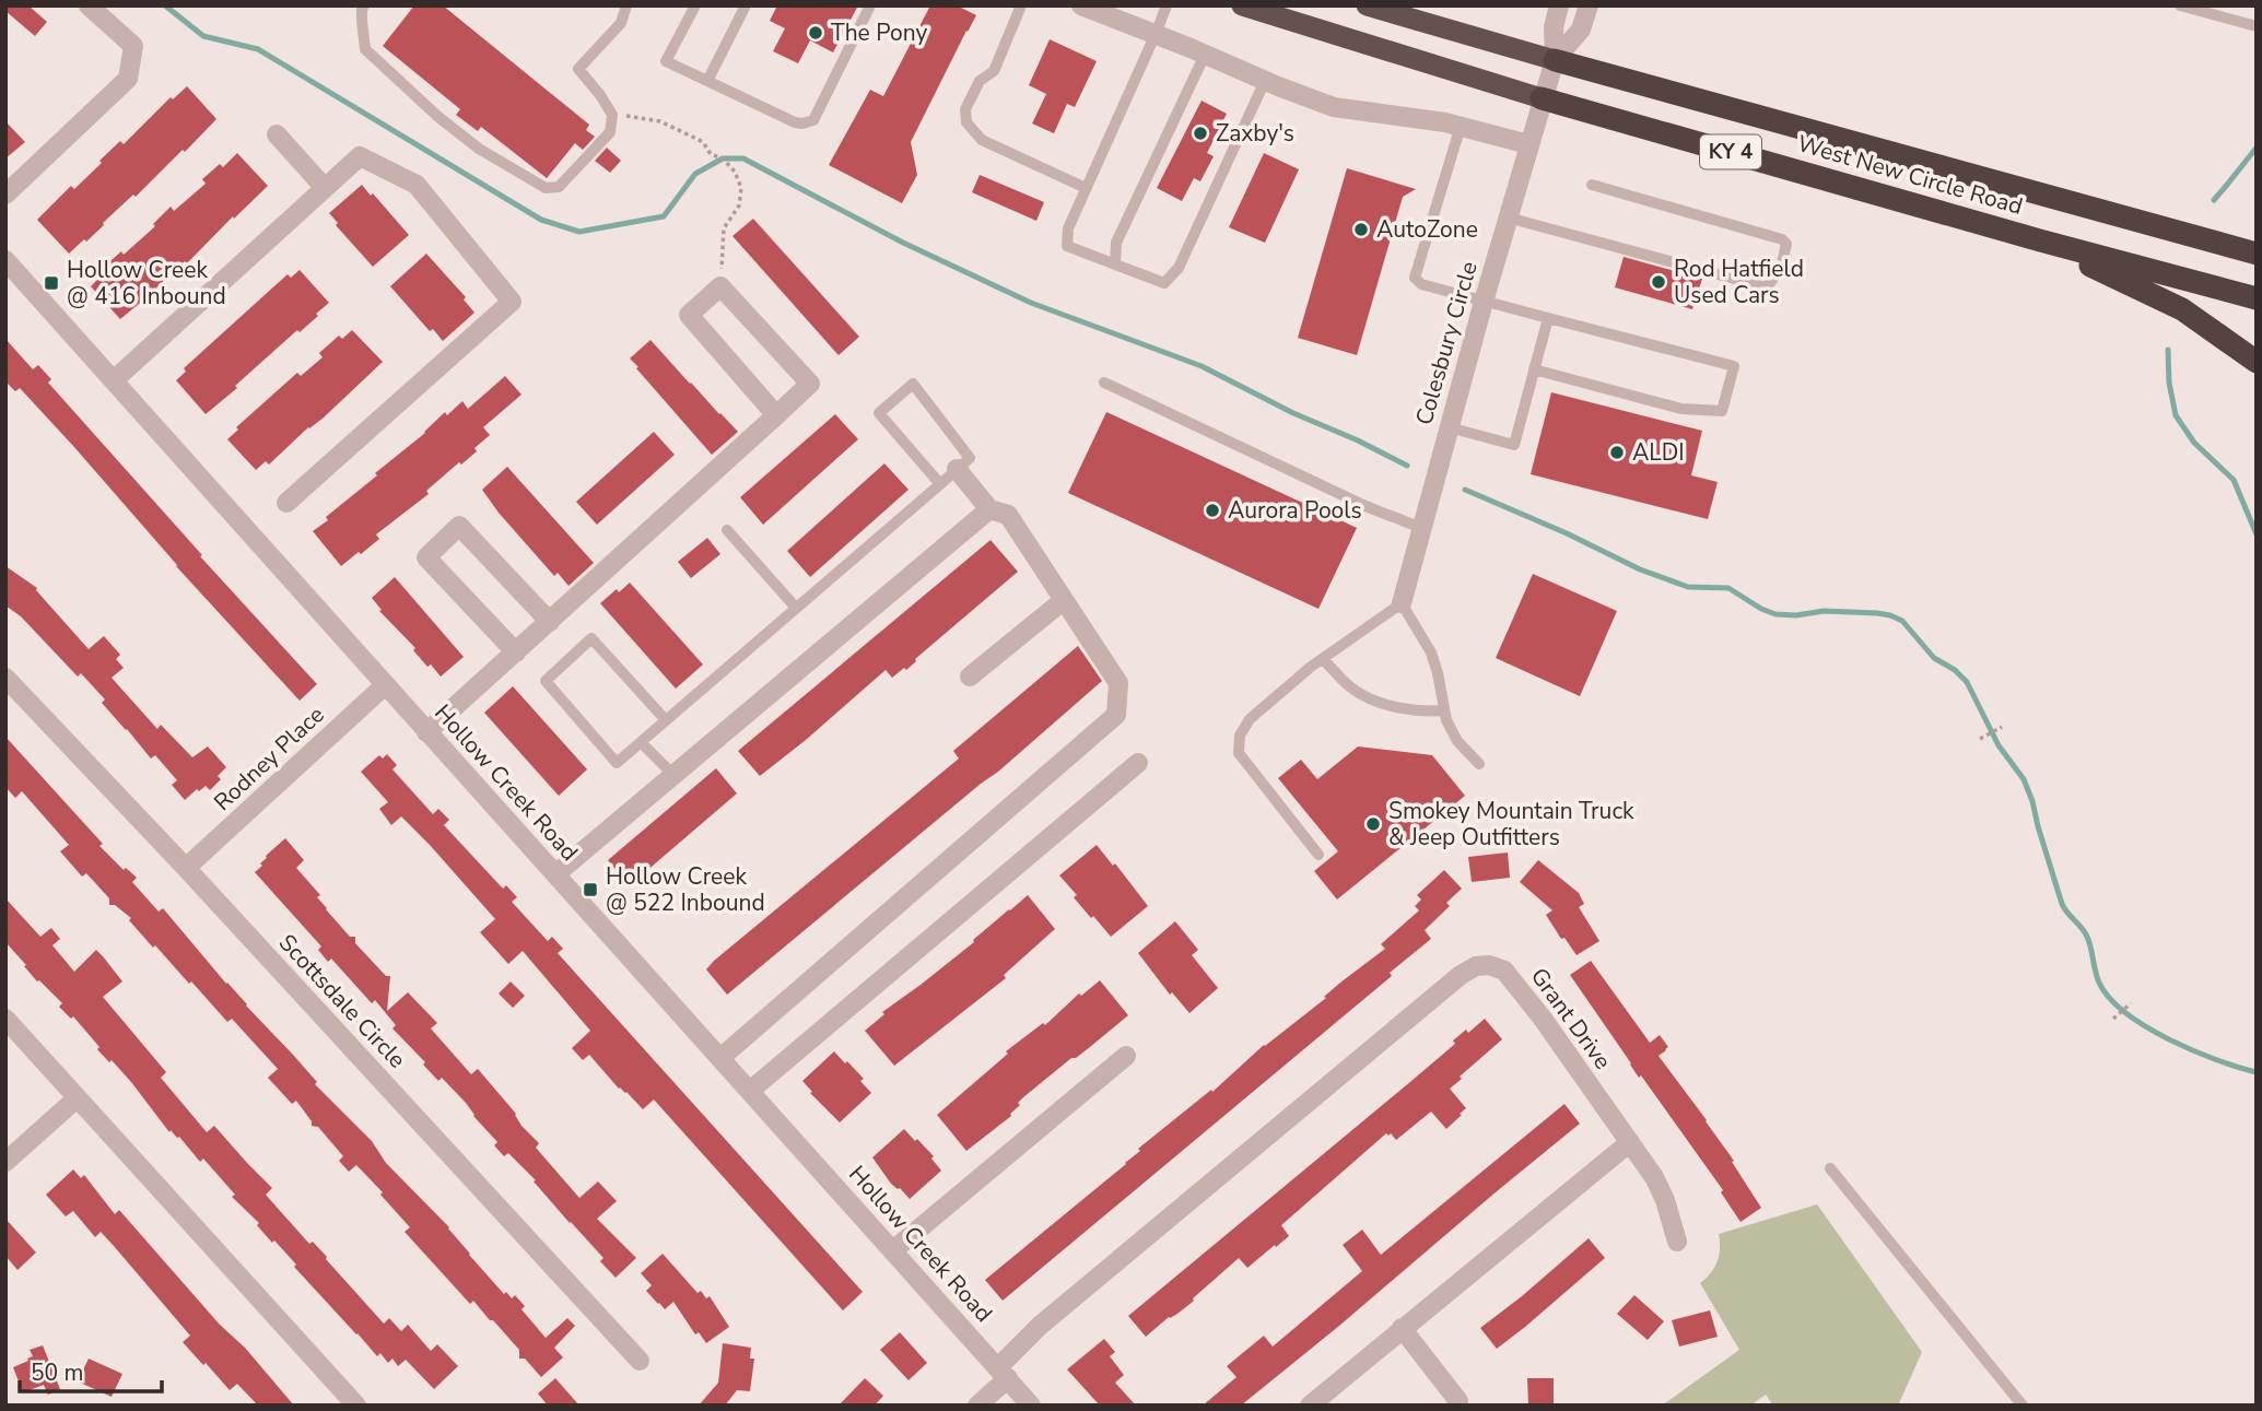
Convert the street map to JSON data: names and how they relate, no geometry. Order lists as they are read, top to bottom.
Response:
{
  "streets": {
    "highway": ["KY 4", "West New Circle Road"],
    "street": [
      "Colesbury Circle",
      "Rodney Place",
      "Hollow Creek Road",
      "Scottsdale Circle",
      "Grant Drive"
    ]
  },
  "crossings": [
    ["West New Circle Road", "Colesbury Circle"],
    ["Rodney Place", "Hollow Creek Road"],
    ["Rodney Place", "Scottsdale Circle"],
    ["Hollow Creek Road", "Grant Drive"]
  ],
  "places": {
    "other": [
      "The Pony",
      "Zaxby's",
      "AutoZone",
      "Rod Hatfield Used Cars",
      "ALDI",
      "Aurora Pools",
      "Smokey Mountain Truck & Jeep Outfitters"
    ],
    "transit": ["Hollow Creek @ 416 Inbound", "Hollow Creek @ 522 Inbound"]
  },
  "scale_bar": "50 m"
}
